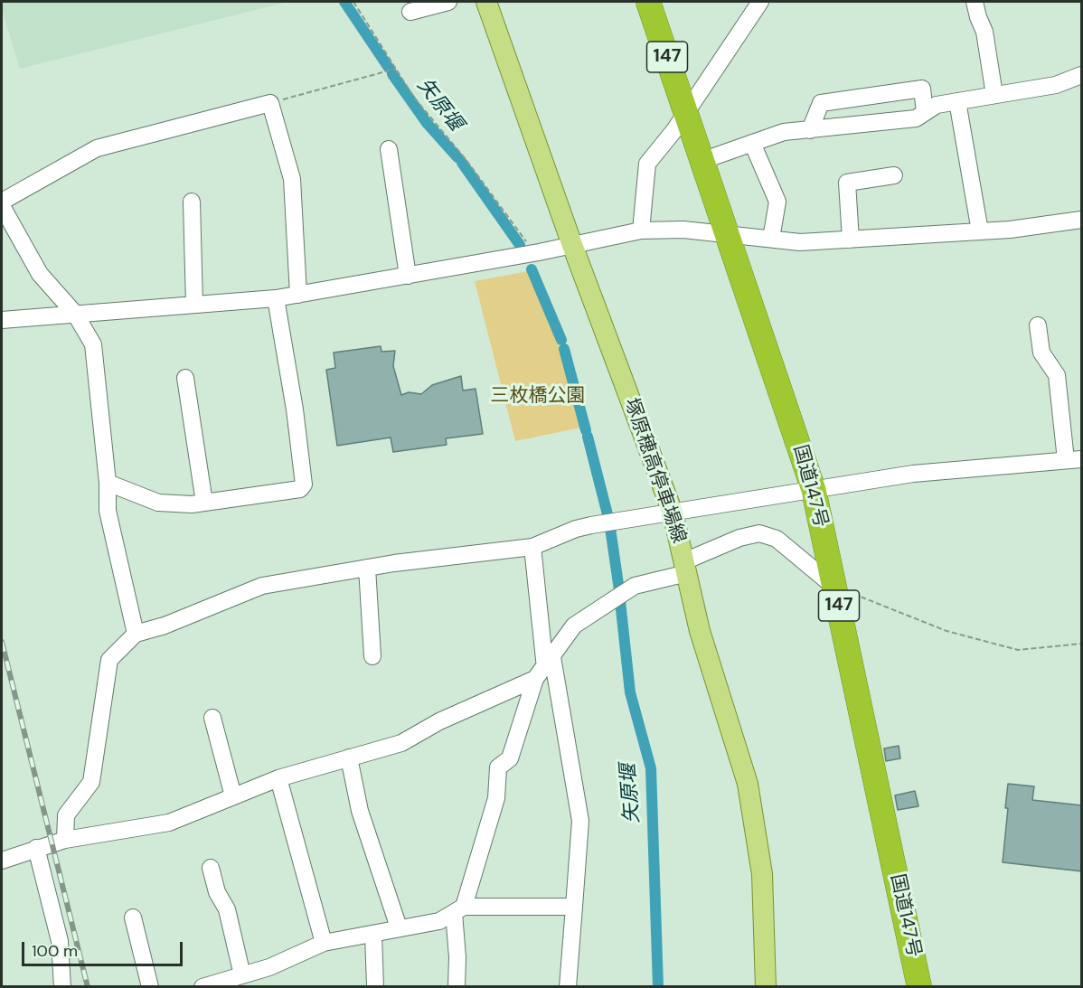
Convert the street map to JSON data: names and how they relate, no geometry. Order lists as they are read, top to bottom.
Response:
{
  "streets": {
    "highway": ["147", "国道147号"],
    "main road": ["塚原穂高停車場線"]
  },
  "water": ["矢原堰"],
  "parks": ["三枚橋公園"],
  "scale_bar": "100 m"
}
